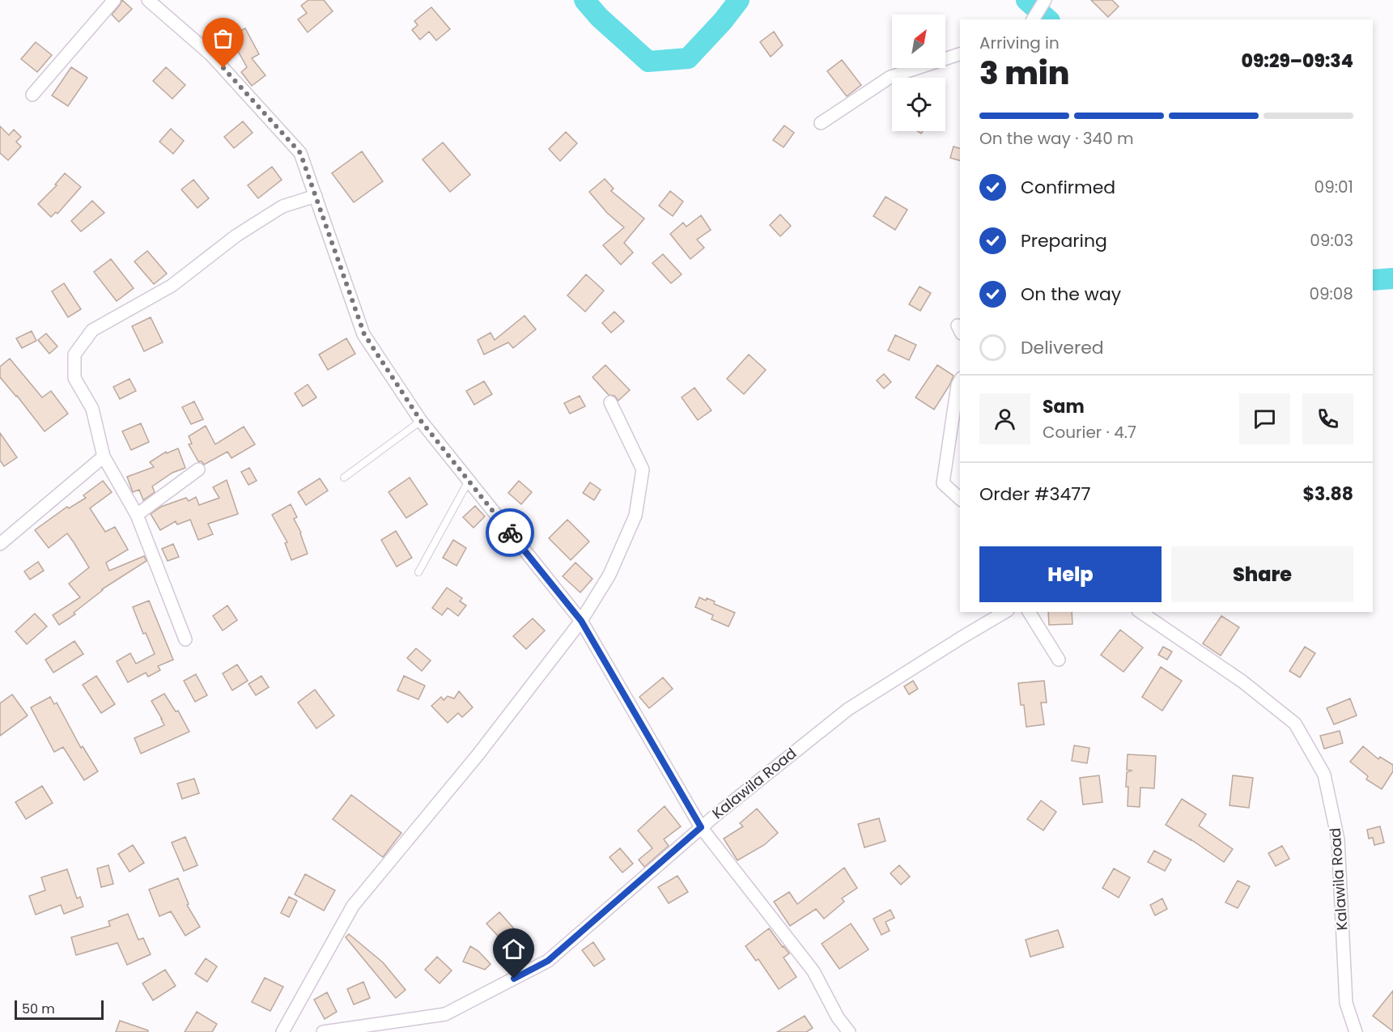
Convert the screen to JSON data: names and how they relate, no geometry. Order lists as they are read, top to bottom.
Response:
{
  "streets": {
    "street": ["Kalawila Road"]
  },
  "scale_bar": "50 m",
  "north": "top right",
  "page": {
    "heading": ["3 min", "Arriving in", "09:29–09:34"],
    "panel": [
      "Sam",
      "Courier · 4.7",
      "Order #3477",
      "$3.88"
    ],
    "bar": "On the way · 340 m",
    "list": [
      ["Confirmed", "09:01"],
      ["Preparing", "09:03"],
      ["On the way", "09:08"],
      "Delivered"
    ],
    "buttons": ["Help", "Share"],
    "scale": "50 m"
  }
}
